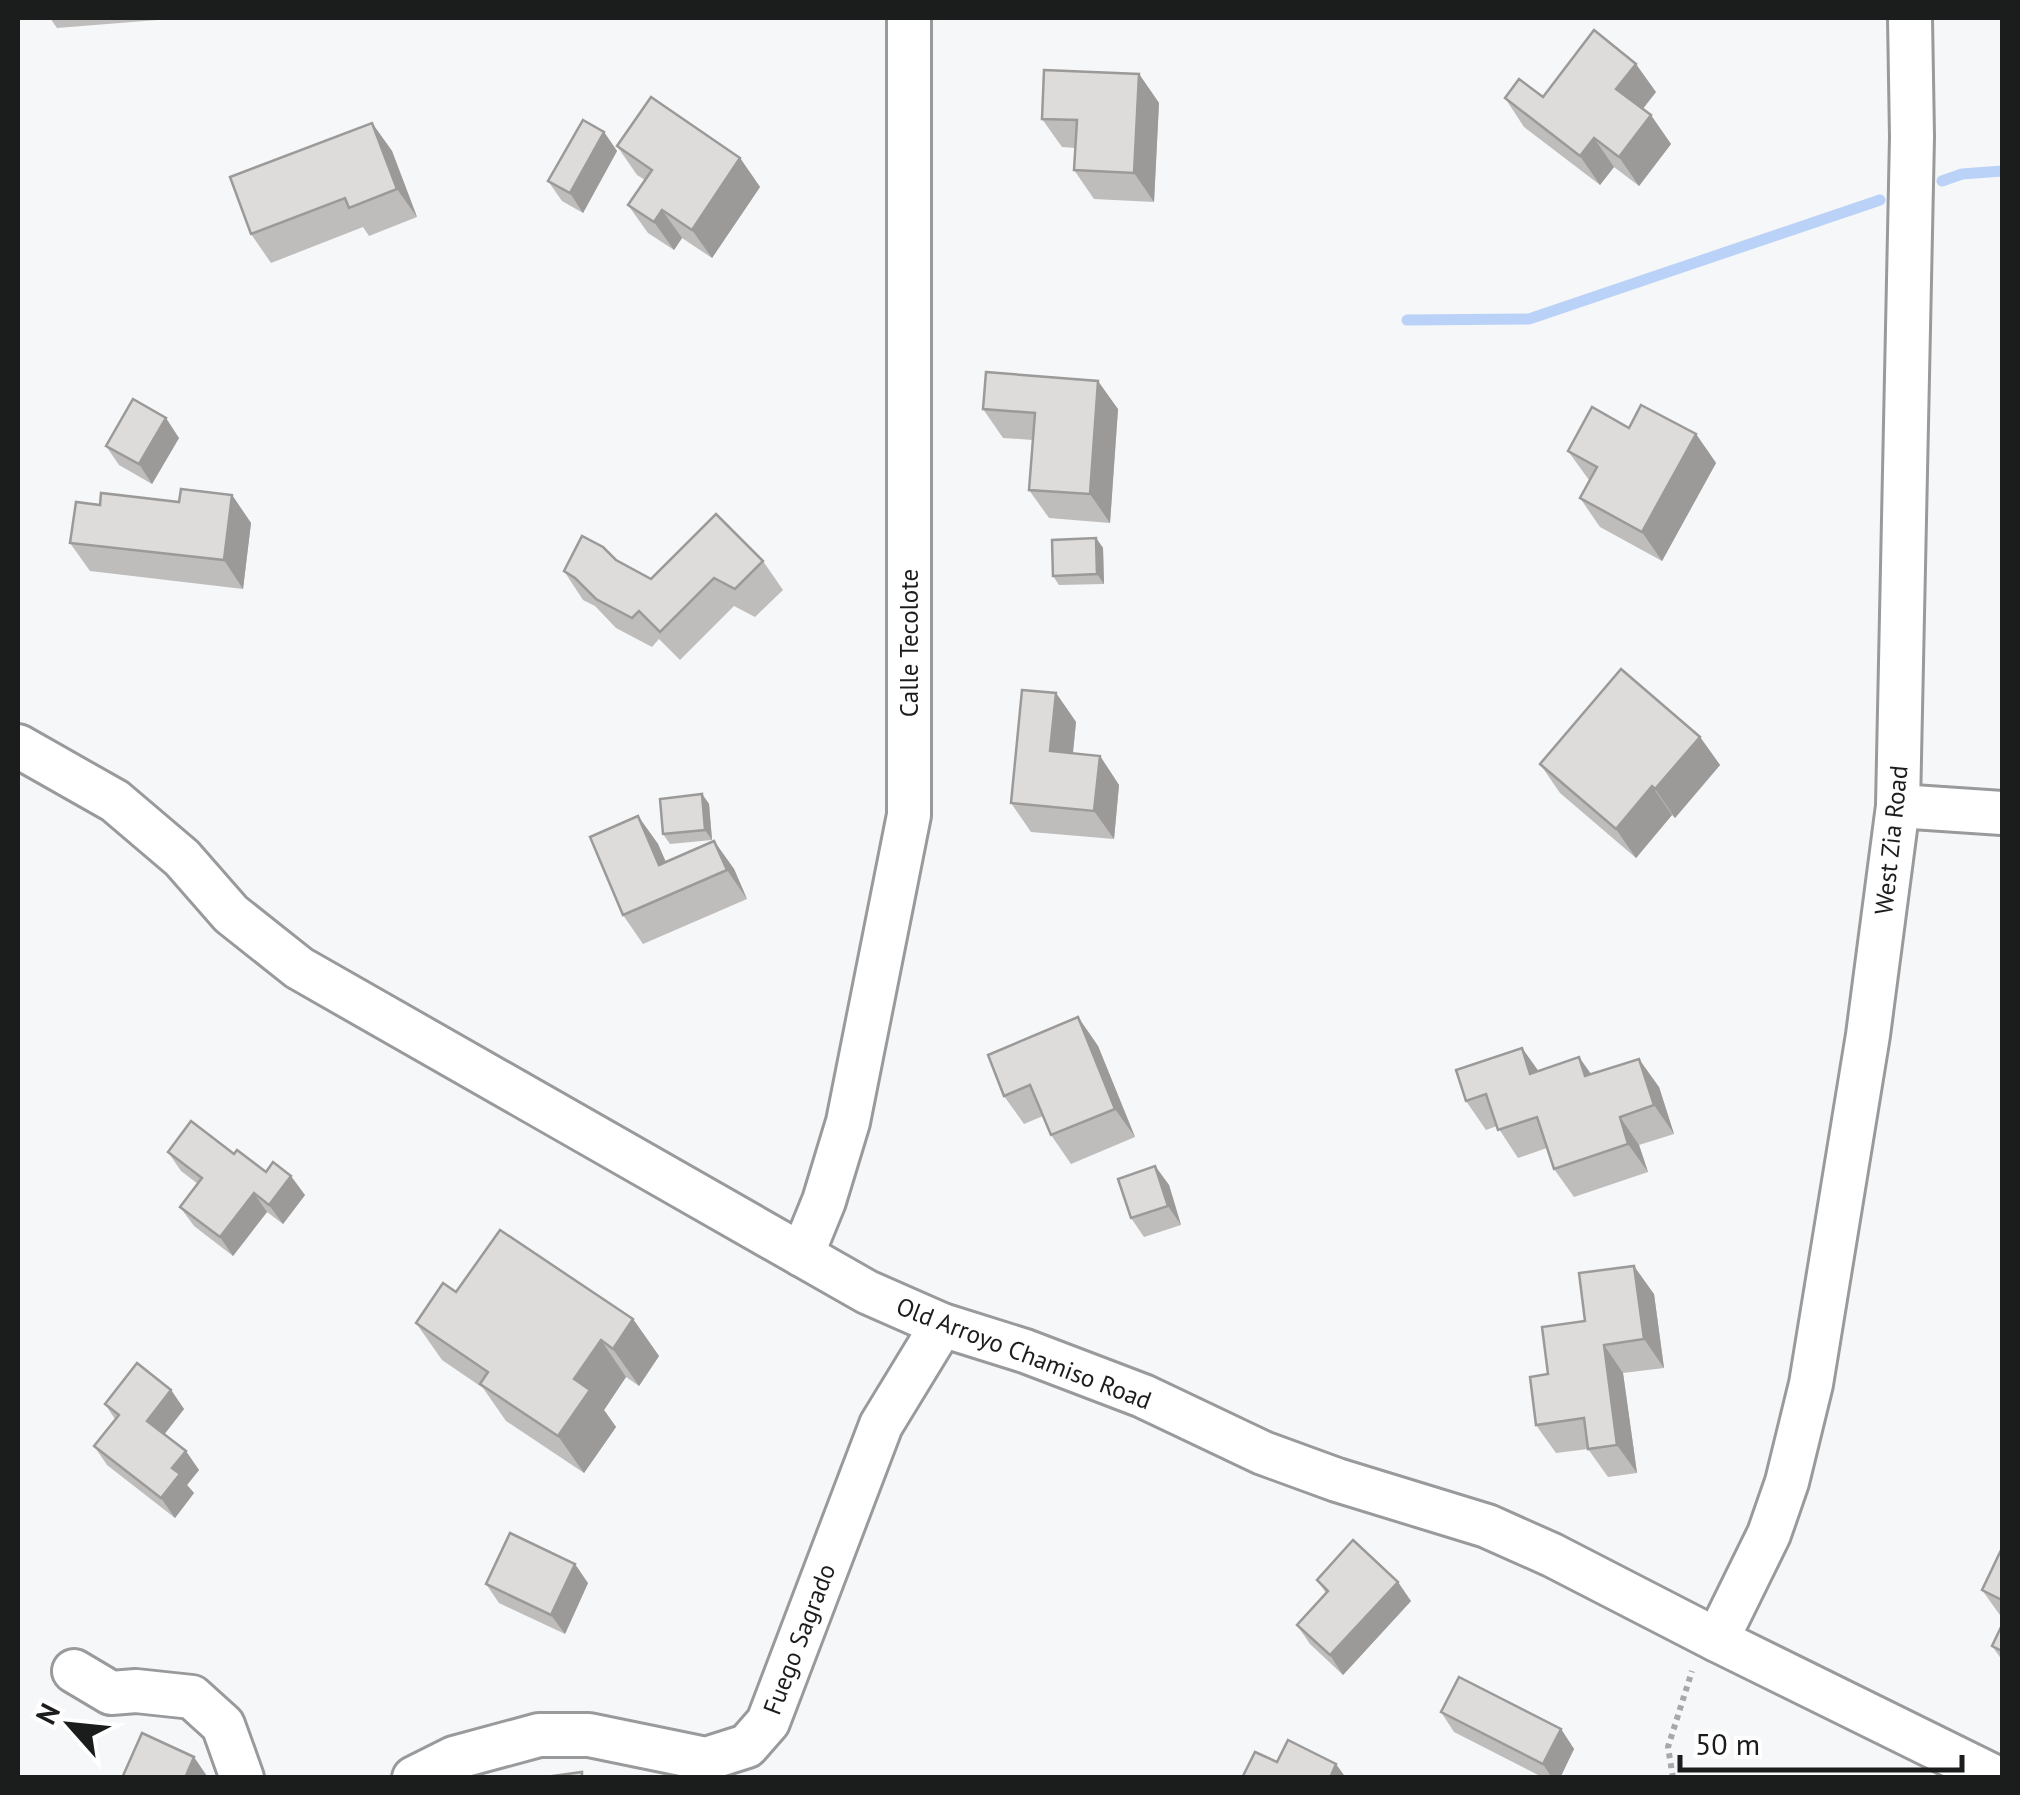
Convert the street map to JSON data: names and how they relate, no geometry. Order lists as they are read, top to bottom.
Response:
{
  "streets": {
    "street": [
      "Calle Tecolote",
      "West Zia Road",
      "Old Arroyo Chamiso Road",
      "Fuego Sagrado"
    ]
  },
  "crossings": [
    ["Calle Tecolote", "Old Arroyo Chamiso Road"],
    ["West Zia Road", "Old Arroyo Chamiso Road"],
    ["Old Arroyo Chamiso Road", "Fuego Sagrado"]
  ],
  "scale_bar": "50 m",
  "north": "top left"
}
